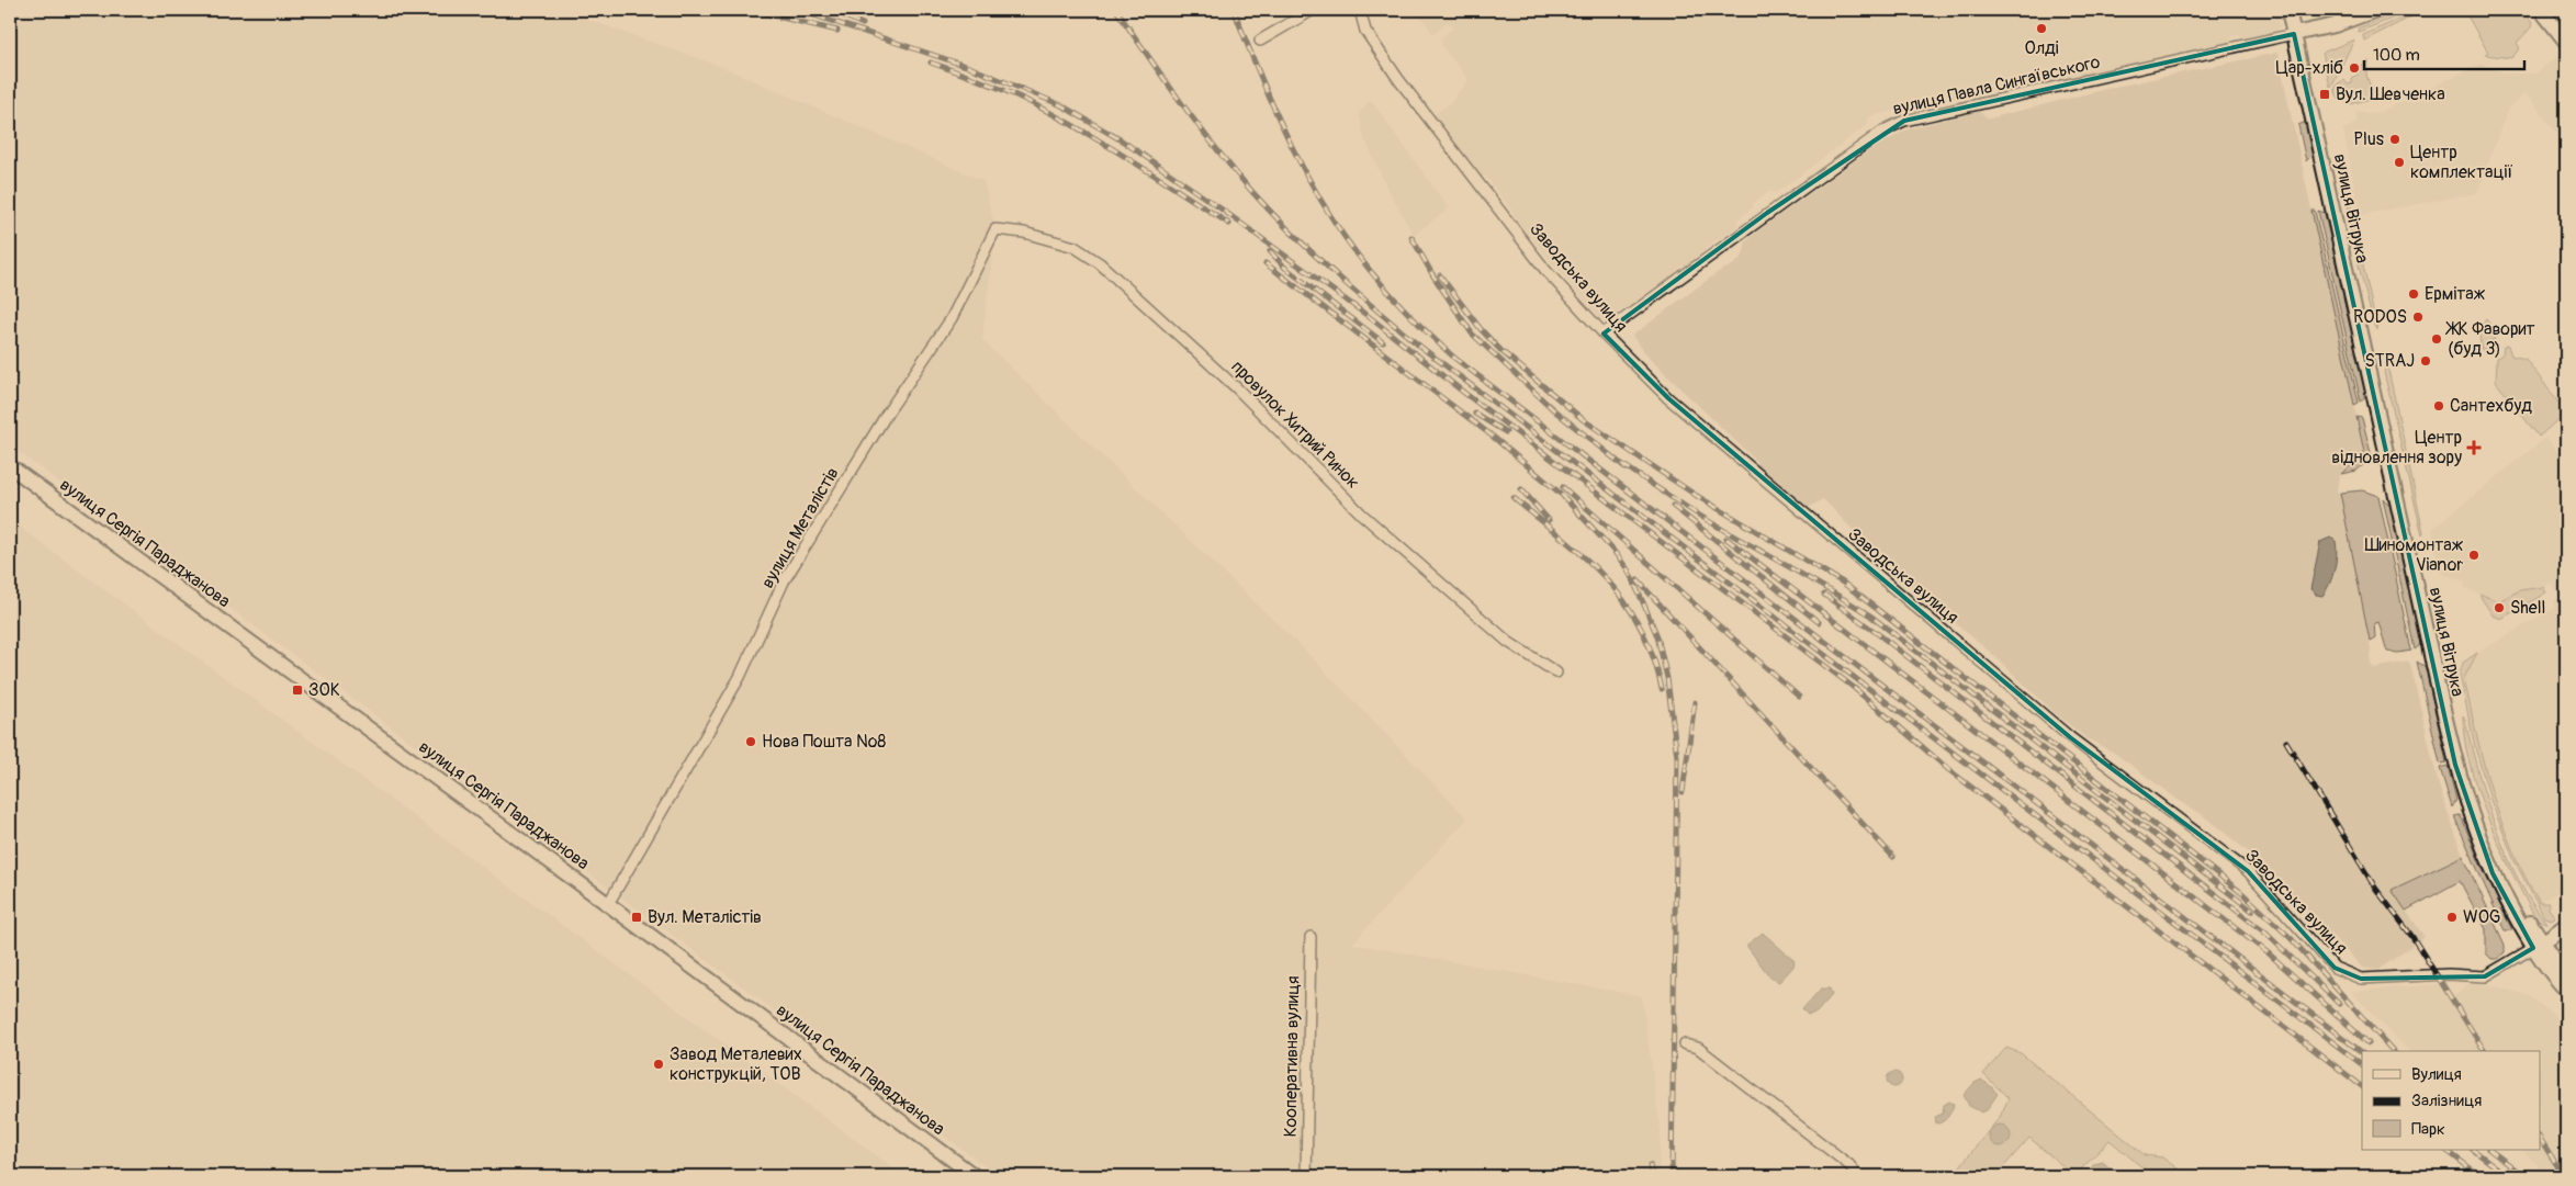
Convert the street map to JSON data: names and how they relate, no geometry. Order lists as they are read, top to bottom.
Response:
{
  "streets": {
    "main road": ["вулиця Вітрука", "вулиця Сергія Параджанова"],
    "street": [
      "вулиця Павла Сингаївського",
      "Заводська вулиця",
      "провулок Хитрий Ринок",
      "вулиця Металістів",
      "Кооперативна вулиця"
    ]
  },
  "crossings": [
    ["вулиця Павла Сингаївського", "вулиця Вітрука"],
    ["вулиця Павла Сингаївського", "Заводська вулиця"],
    ["вулиця Вітрука", "Заводська вулиця"],
    ["провулок Хитрий Ринок", "вулиця Металістів"],
    ["вулиця Металістів", "вулиця Сергія Параджанова"]
  ],
  "places": {
    "other": [
      "Олді",
      "Цар-хліб",
      "Plus",
      "Центр комплектації",
      "Ермітаж",
      "RODOS",
      "ЖК Фаворит (буд 3)",
      "STRAJ",
      "Сантехбуд",
      "Шиномонтаж Vianor",
      "Shell",
      "Нова Пошта №8",
      "WOG",
      "Завод Металевих конструкцій, ТОВ"
    ],
    "transit": ["Вул. Шевченка", "ЗОК", "Вул. Металістів"],
    "health": ["Центр відновлення зору"]
  },
  "legend": ["Вулиця", "Залізниця", "Парк"],
  "scale_bar": "100 m"
}
